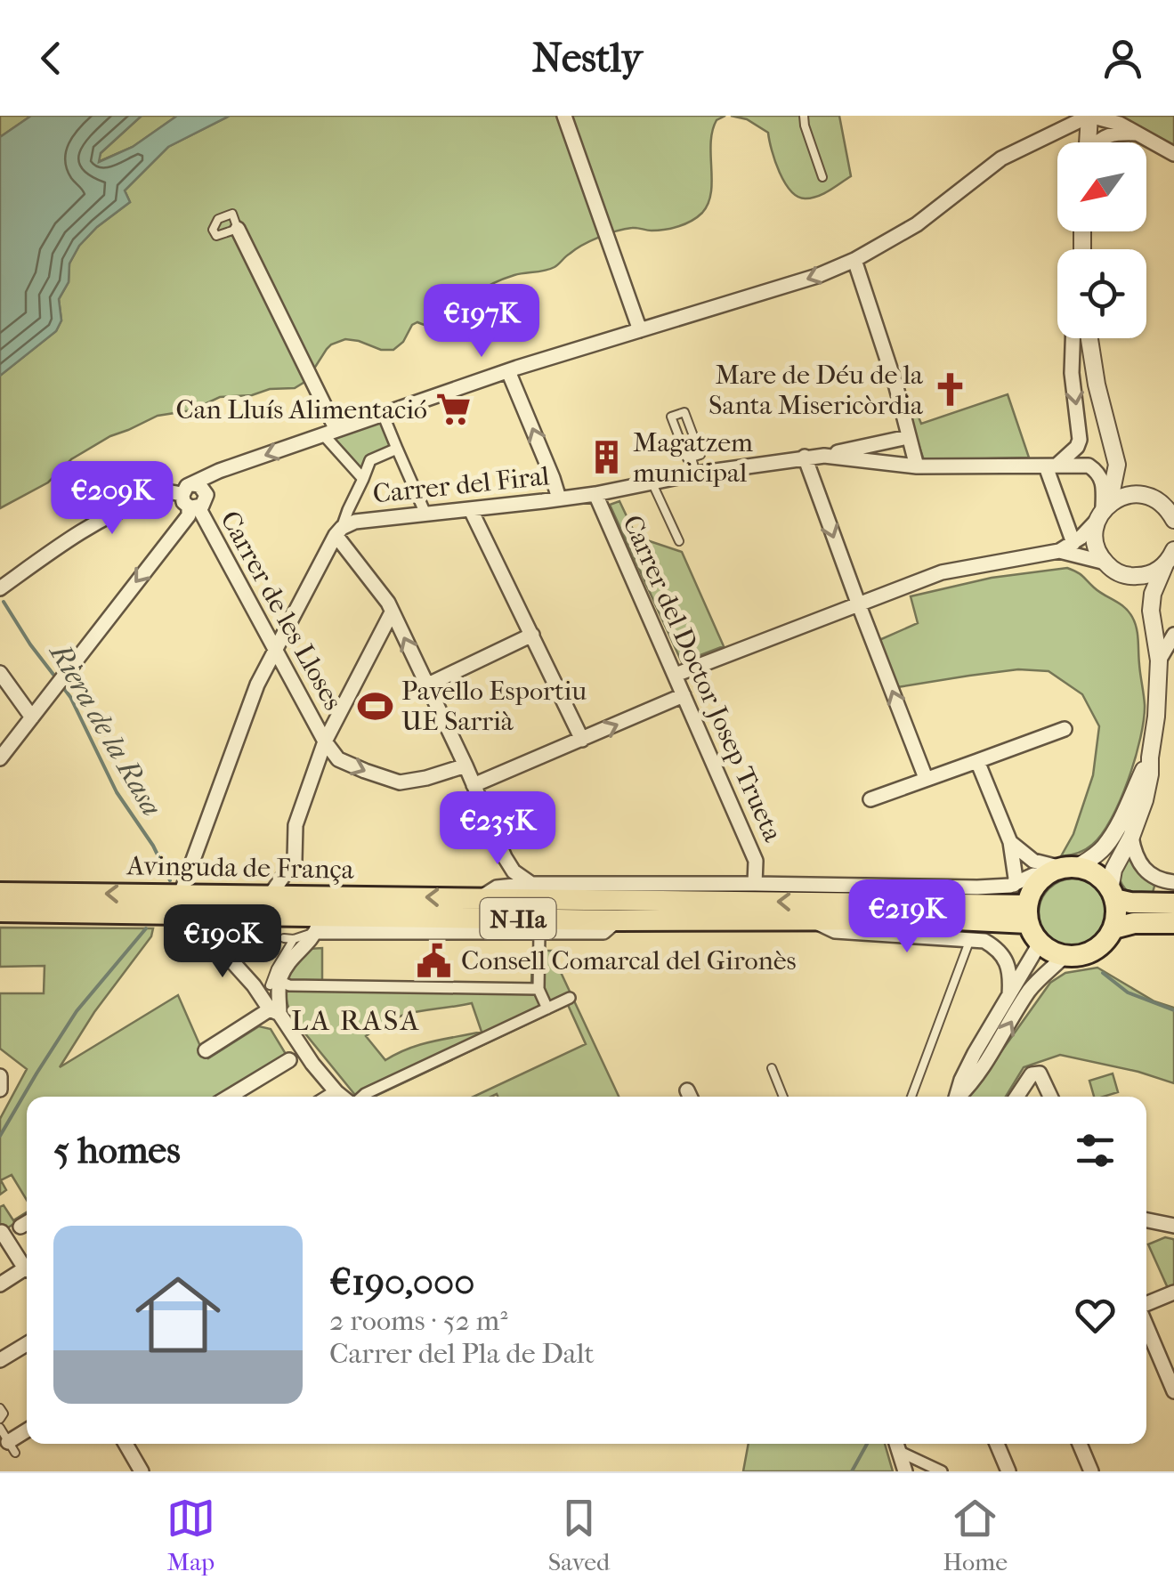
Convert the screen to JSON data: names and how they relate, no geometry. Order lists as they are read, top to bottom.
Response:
{
  "streets": {
    "main road": ["Avinguda de França", "N-IIa"],
    "street": ["Carrer del Firal", "Carrer de les Lloses", "Carrer del Doctor Josep Trueta"]
  },
  "crossings": [
    ["Carrer del Firal", "Carrer del Doctor Josep Trueta"],
    ["Carrer del Doctor Josep Trueta", "Avinguda de França"]
  ],
  "districts": ["LA RASA"],
  "water": ["Riera de la Rasa"],
  "places": {
    "church": ["Mare de Déu de la Santa Misericòrdia"],
    "supermarket": ["Can Lluís Alimentació"],
    "building": ["Magatzem municipal"],
    "sports": ["Pavello Esportiu UE Sarrià"],
    "public building": ["Consell Comarcal del Gironès"]
  },
  "north": "bottom left",
  "page": {
    "header": "Nestly",
    "price": [
      "€197K",
      "€209K",
      "€235K",
      "€219K",
      "€190K"
    ],
    "heading": "5 homes",
    "list": [
      {
        "name": "€190,000",
        "note": "2 rooms · 52 m² · Carrer del Pla de Dalt"
      }
    ],
    "tabs": ["Map", "Saved", "Home"]
  }
}
